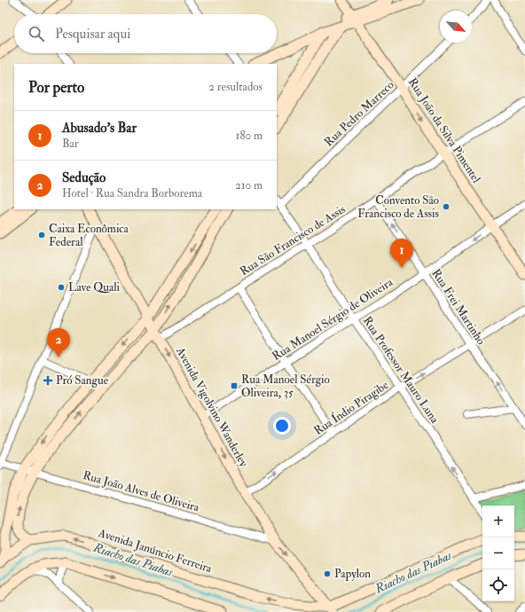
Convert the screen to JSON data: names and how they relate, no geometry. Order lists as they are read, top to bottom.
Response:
{
  "streets": {
    "street": [
      "Rua Pedro Marreco",
      "Rua João da Silva Pimentel",
      "Rua São Francisco de Assis",
      "Rua Frei Martinho",
      "Rua Manoel Sérgio de Oliveira",
      "Rua Professor Mauro Luna",
      "Avenida Vigolvino Wanderley",
      "Rua Índio Piragibe",
      "Rua João Alves de Oliveira",
      "Avenida Janúncio Ferreira"
    ]
  },
  "crossings": [
    ["Rua Pedro Marreco", "Rua João da Silva Pimentel"],
    ["Rua Pedro Marreco", "Rua Professor Mauro Luna"],
    ["Rua João da Silva Pimentel", "Rua São Francisco de Assis"],
    ["Rua João da Silva Pimentel", "Rua Manoel Sérgio de Oliveira"],
    ["Rua São Francisco de Assis", "Rua Frei Martinho"],
    ["Rua São Francisco de Assis", "Rua Professor Mauro Luna"],
    ["Rua São Francisco de Assis", "Avenida Vigolvino Wanderley"],
    ["Rua Frei Martinho", "Rua Manoel Sérgio de Oliveira"],
    ["Rua Frei Martinho", "Rua Índio Piragibe"],
    ["Rua Manoel Sérgio de Oliveira", "Rua Professor Mauro Luna"],
    ["Rua Manoel Sérgio de Oliveira", "Avenida Vigolvino Wanderley"],
    ["Rua Professor Mauro Luna", "Rua Índio Piragibe"],
    ["Avenida Vigolvino Wanderley", "Rua Índio Piragibe"],
    ["Avenida Vigolvino Wanderley", "Rua João Alves de Oliveira"],
    ["Avenida Vigolvino Wanderley", "Avenida Janúncio Ferreira"]
  ],
  "one_way": [
    "Rua Frei Martinho",
    "Rua Professor Mauro Luna",
    "Avenida Vigolvino Wanderley",
    "Rua Índio Piragibe"
  ],
  "water": ["Riacho das Piabas"],
  "places": {
    "other": [
      "Convento São Francisco de Assis",
      "Caixa Econômica Federal",
      "Lave Quali",
      "Papylon"
    ],
    "health": ["Pró Sangue"],
    "transit": ["Rua Manoel Sérgio Oliveira, 35"]
  },
  "north": "bottom right",
  "page": {
    "search": "Pesquisar aqui",
    "heading": ["Por perto", "2 resultados"],
    "list": [
      {
        "mark": "1",
        "name": "Abusado's Bar",
        "note": "Bar",
        "value": "180 m"
      },
      {
        "mark": "2",
        "name": "Sedução",
        "note": "Hotel · Rua Sandra Borborema",
        "value": "210 m"
      }
    ],
    "pins": ["1", "2"],
    "map_buttons": ["+", "−"]
  }
}
